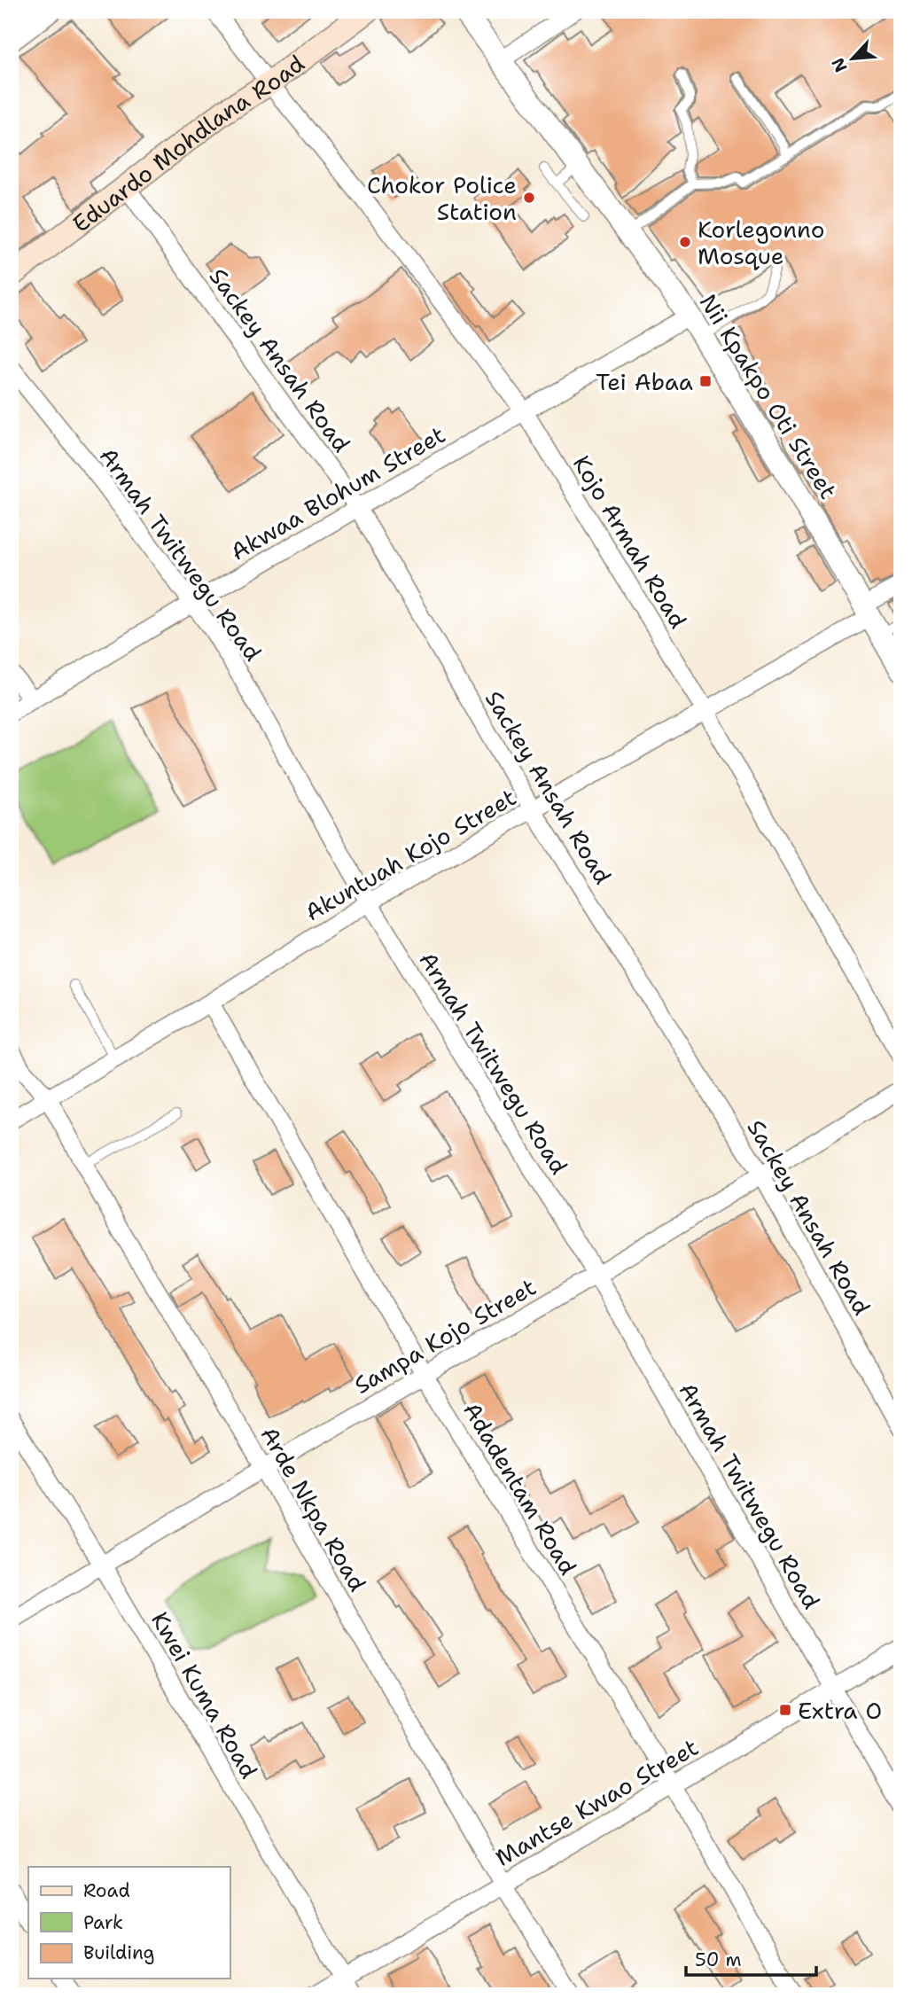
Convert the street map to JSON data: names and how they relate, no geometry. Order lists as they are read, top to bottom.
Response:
{
  "streets": {
    "main road": ["Eduardo Mohdlana Road"],
    "street": [
      "Sackey Ansah Road",
      "Nii Kpakpo Oti Street",
      "Akwaa Blohum Street",
      "Kojo Armah Road",
      "Armah Twitwegu Road",
      "Akuntuah Kojo Street",
      "Sampa Kojo Street",
      "Adadentam Road",
      "Arde Nkpa Road",
      "Kwei Kuma Road",
      "Mantse Kwao Street"
    ]
  },
  "crossings": [
    ["Eduardo Mohdlana Road", "Sackey Ansah Road"],
    ["Eduardo Mohdlana Road", "Kojo Armah Road"],
    ["Sackey Ansah Road", "Akwaa Blohum Street"],
    ["Sackey Ansah Road", "Akuntuah Kojo Street"],
    ["Sackey Ansah Road", "Sampa Kojo Street"],
    ["Nii Kpakpo Oti Street", "Akwaa Blohum Street"],
    ["Nii Kpakpo Oti Street", "Akuntuah Kojo Street"],
    ["Akwaa Blohum Street", "Kojo Armah Road"],
    ["Akwaa Blohum Street", "Armah Twitwegu Road"],
    ["Kojo Armah Road", "Akuntuah Kojo Street"],
    ["Armah Twitwegu Road", "Akuntuah Kojo Street"],
    ["Armah Twitwegu Road", "Sampa Kojo Street"],
    ["Armah Twitwegu Road", "Mantse Kwao Street"],
    ["Akuntuah Kojo Street", "Adadentam Road"],
    ["Akuntuah Kojo Street", "Arde Nkpa Road"],
    ["Sampa Kojo Street", "Adadentam Road"],
    ["Sampa Kojo Street", "Arde Nkpa Road"],
    ["Sampa Kojo Street", "Kwei Kuma Road"],
    ["Adadentam Road", "Mantse Kwao Street"],
    ["Arde Nkpa Road", "Mantse Kwao Street"],
    ["Kwei Kuma Road", "Mantse Kwao Street"]
  ],
  "places": {
    "other": ["Chokor Police Station", "Korlegonno Mosque"],
    "transit": ["Tei Abaa", "Extra O"]
  },
  "legend": ["Road", "Park", "Building"],
  "scale_bar": "50 m",
  "north": "bottom left"
}
